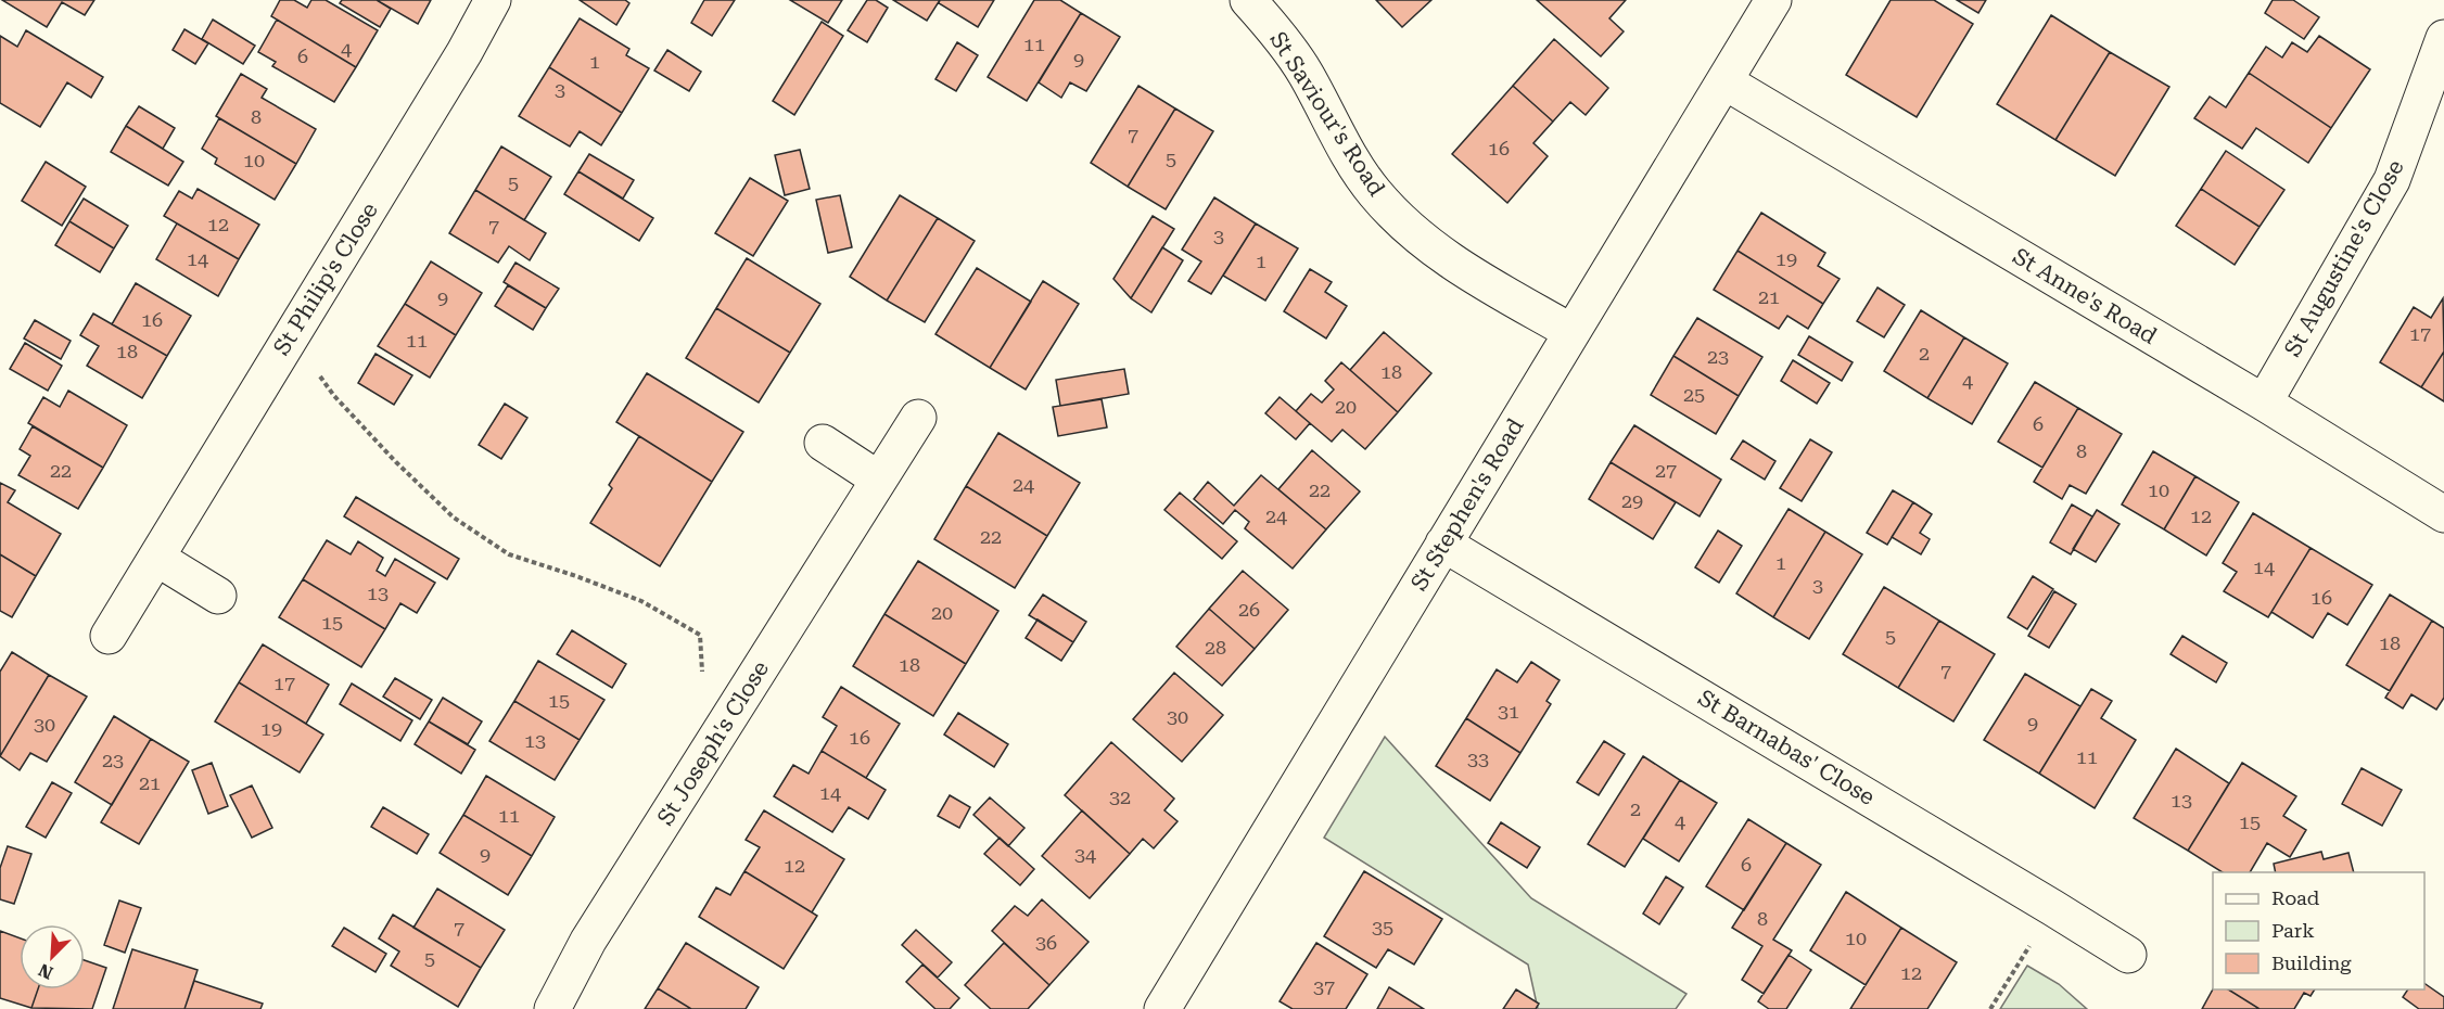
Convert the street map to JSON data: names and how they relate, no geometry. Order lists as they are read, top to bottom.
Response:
{
  "streets": {
    "street": [
      "St Saviour's Road",
      "St Augustine's Close",
      "St Philip's Close",
      "St Anne's Road",
      "St Stephen's Road",
      "St Joseph's Close",
      "St Barnabas' Close"
    ]
  },
  "crossings": [
    ["St Saviour's Road", "St Stephen's Road"],
    ["St Augustine's Close", "St Anne's Road"],
    ["St Anne's Road", "St Stephen's Road"],
    ["St Stephen's Road", "St Barnabas' Close"]
  ],
  "house_numbers": [
    "11",
    "4",
    "6",
    "9",
    "1",
    "3",
    "8",
    "7",
    "16",
    "5",
    "10",
    "5",
    "12",
    "7",
    "3",
    "14",
    "19",
    "1",
    "21",
    "9",
    "16",
    "17",
    "11",
    "18",
    "2",
    "23",
    "18",
    "4",
    "25",
    "20",
    "6",
    "8",
    "22",
    "27",
    "24",
    "22",
    "10",
    "29",
    "24",
    "12",
    "22",
    "1",
    "14",
    "3",
    "13",
    "16",
    "26",
    "20",
    "15",
    "5",
    "18",
    "28",
    "18",
    "7",
    "17",
    "15",
    "31",
    "30",
    "9",
    "30",
    "19",
    "16",
    "13",
    "11",
    "33",
    "23",
    "21",
    "14",
    "32",
    "13",
    "2",
    "11",
    "4",
    "15",
    "9",
    "34",
    "6",
    "12",
    "8",
    "35",
    "7",
    "10",
    "36",
    "5",
    "12",
    "37"
  ],
  "legend": ["Road", "Park", "Building"],
  "north": "bottom left"
}
